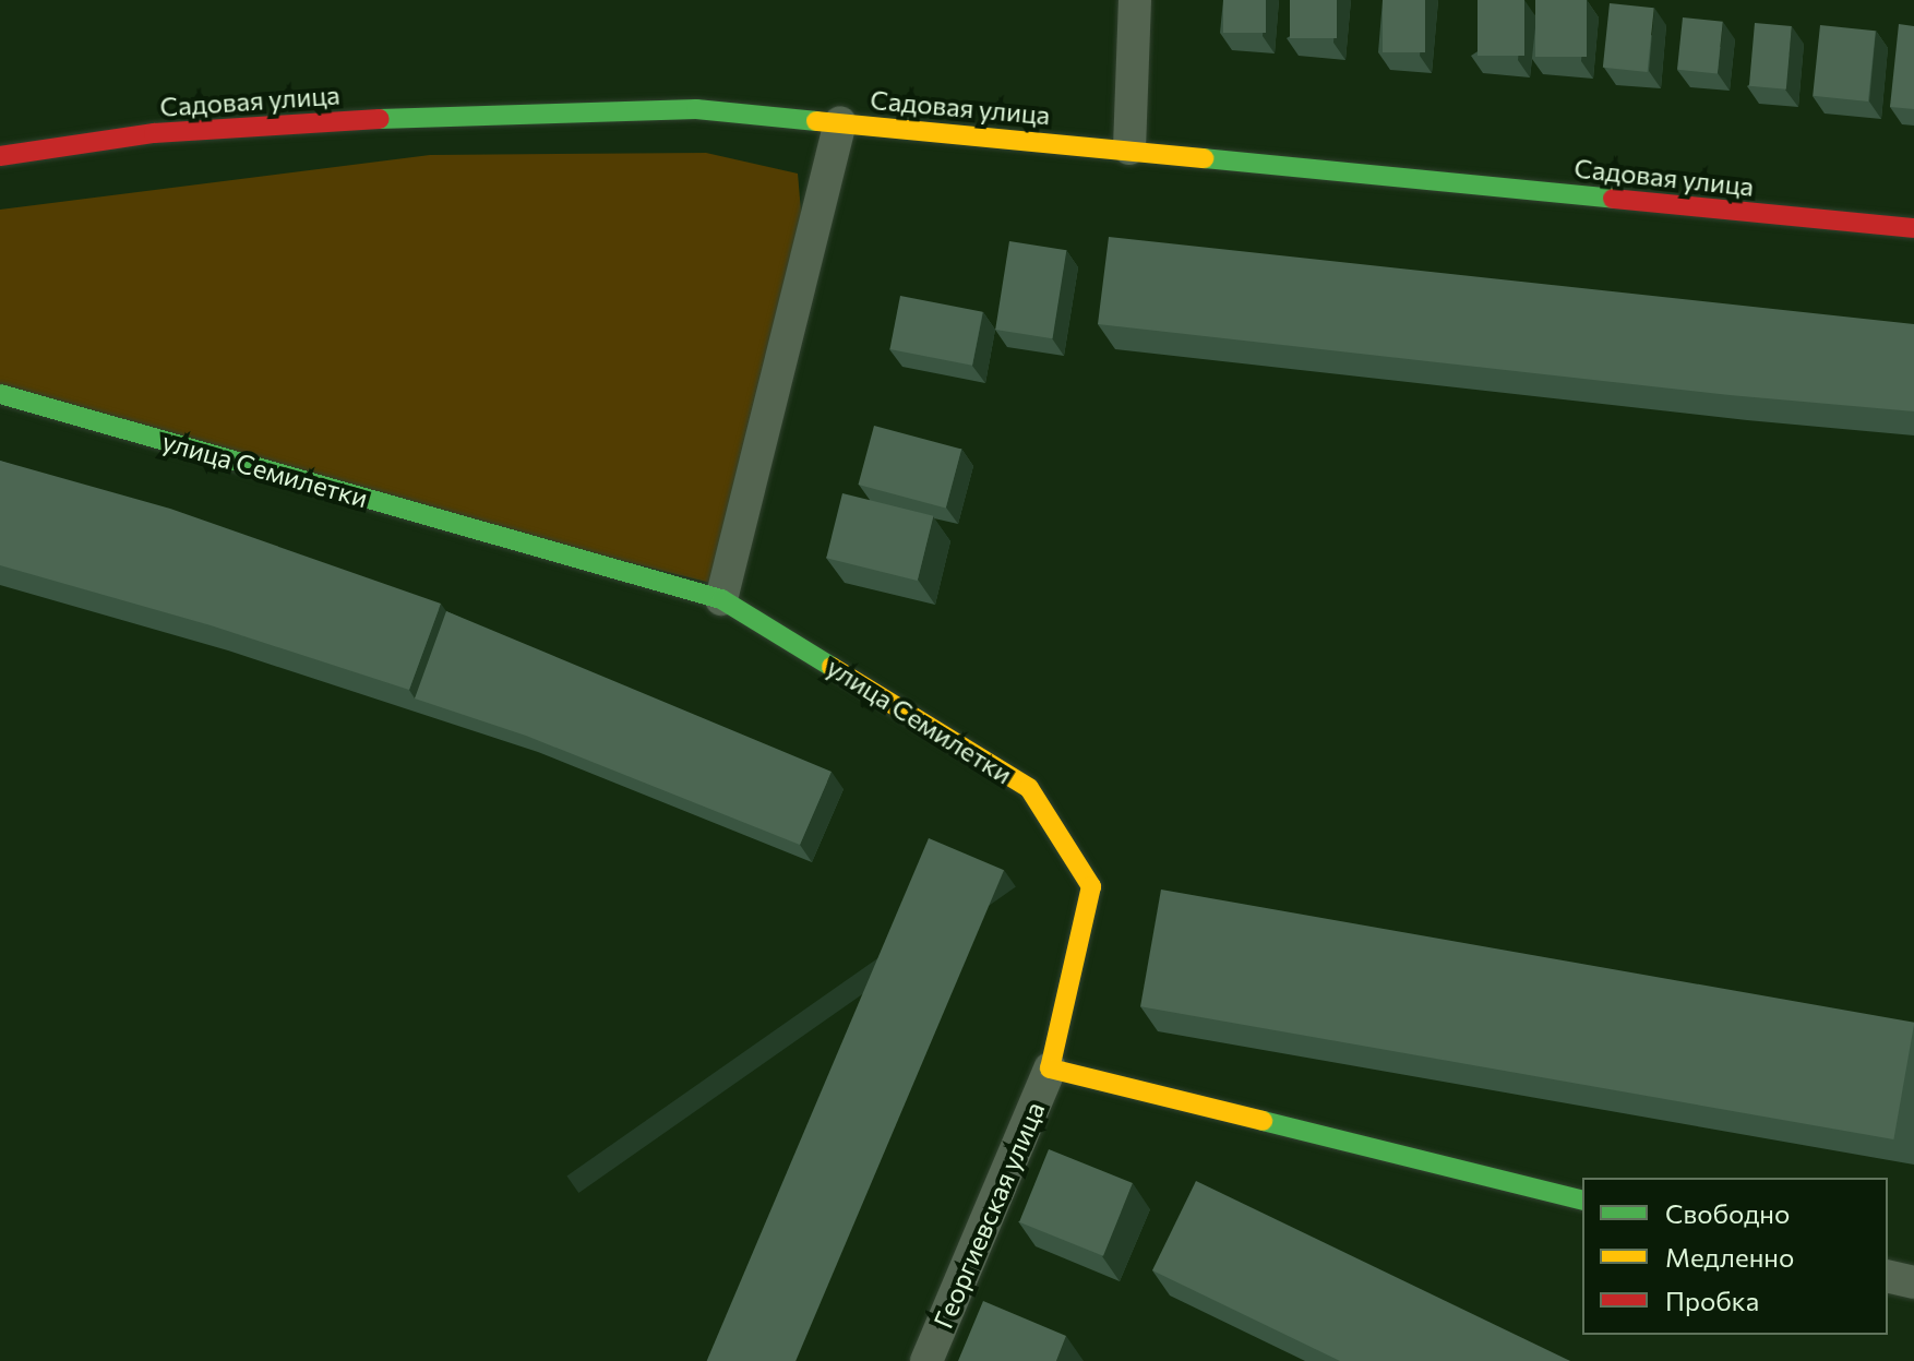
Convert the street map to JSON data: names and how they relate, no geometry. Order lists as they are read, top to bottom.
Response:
{
  "streets": {
    "street": ["Садовая улица", "улица Семилетки", "Георгиевская улица"]
  },
  "crossings": [
    ["улица Семилетки", "Георгиевская улица"]
  ],
  "legend": ["Свободно", "Медленно", "Пробка"]
}
